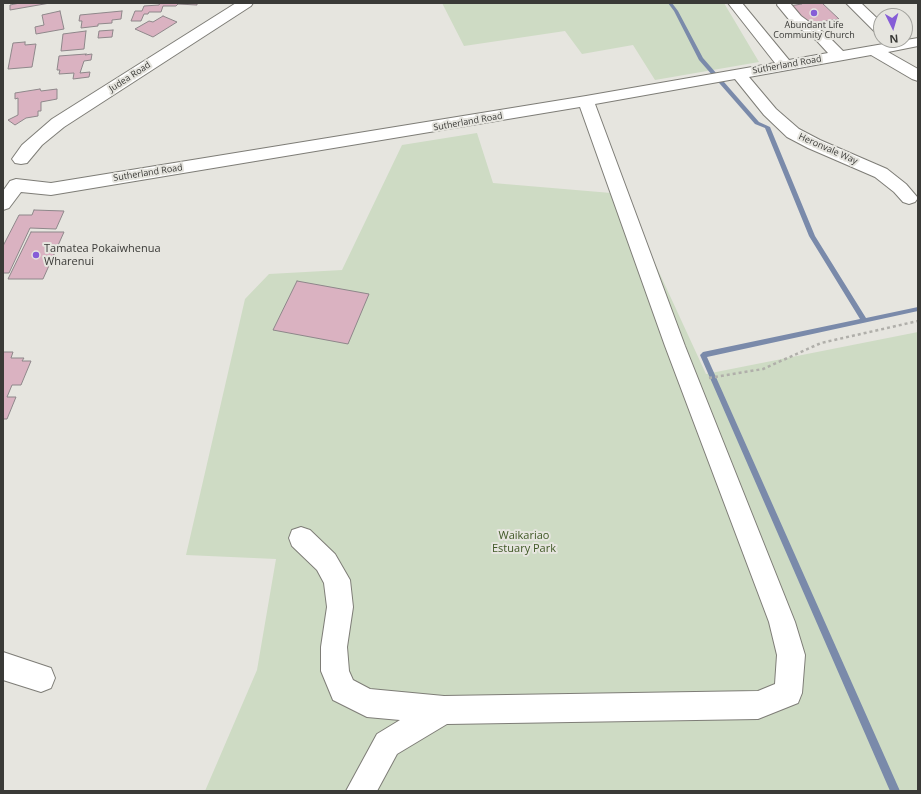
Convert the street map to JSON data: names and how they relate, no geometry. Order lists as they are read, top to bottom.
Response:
{
  "streets": {
    "street": ["Sutherland Road", "Judea Road", "Heronvale Way"]
  },
  "crossings": [
    ["Sutherland Road", "Judea Road"],
    ["Sutherland Road", "Heronvale Way"]
  ],
  "parks": ["Waikariao Estuary Park"],
  "places": ["Abundant Life Community Church", "Tamatea Pokaiwhenua Wharenui"],
  "north": "bottom"
}
